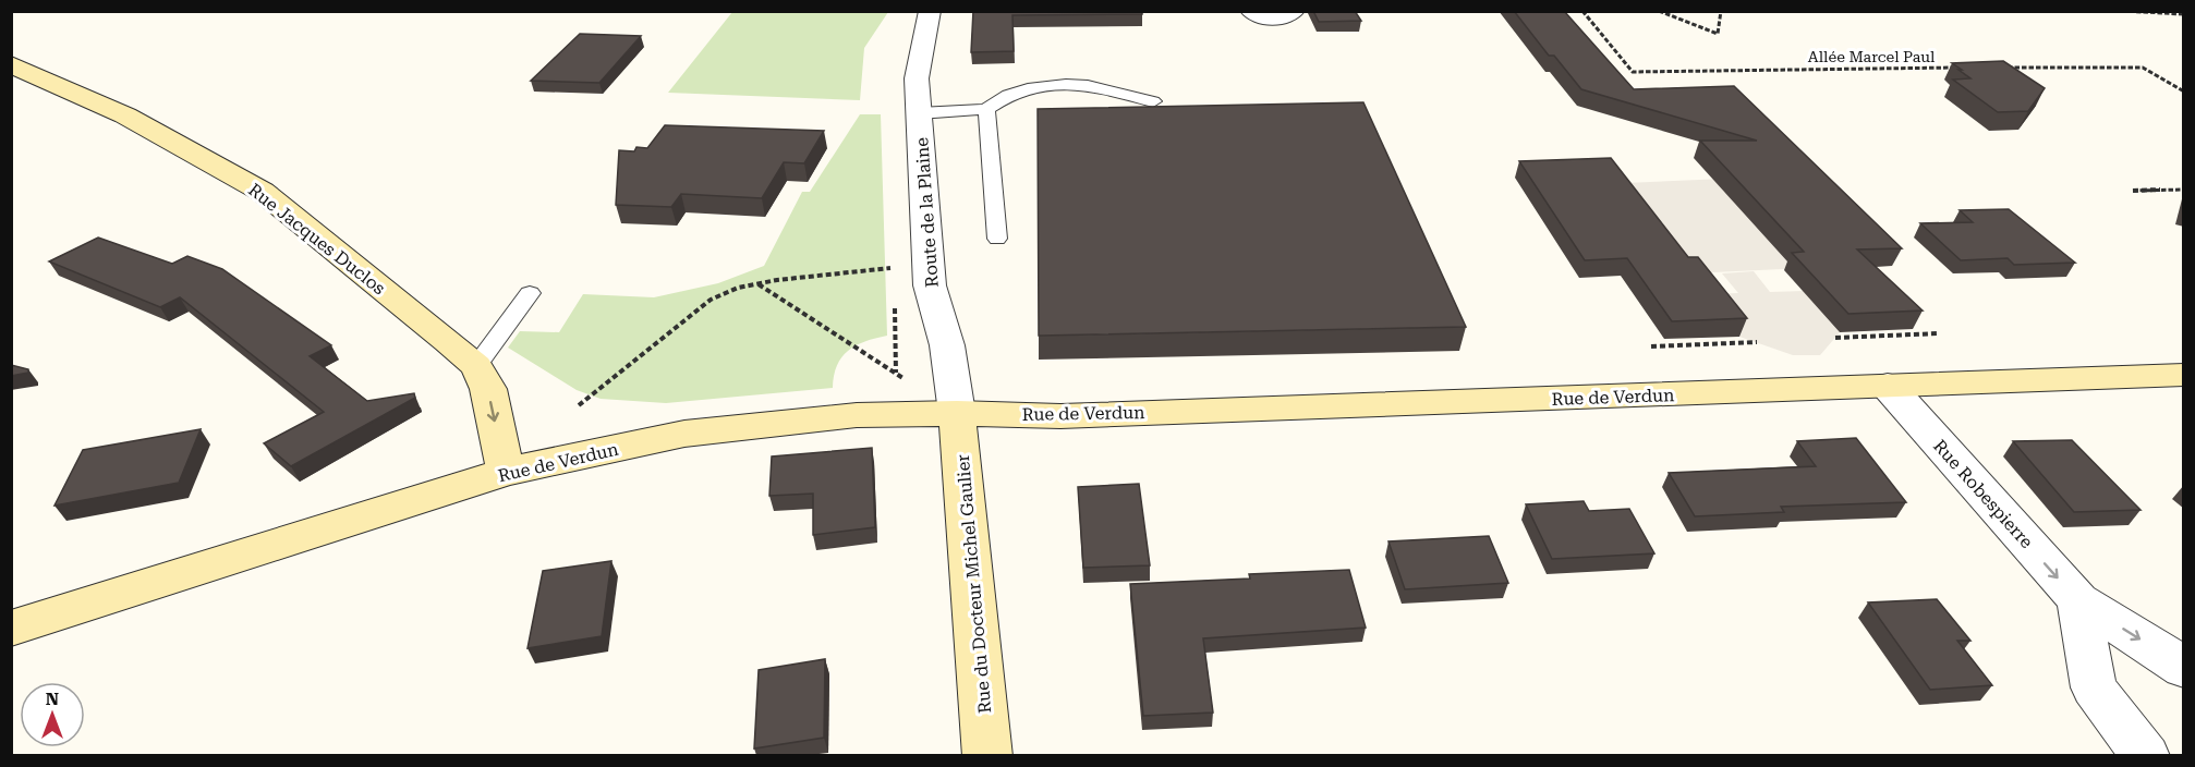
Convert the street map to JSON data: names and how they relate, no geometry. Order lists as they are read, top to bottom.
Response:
{
  "streets": {
    "street": [
      "Route de la Plaine",
      "Rue Jacques Duclos",
      "Rue de Verdun",
      "Rue Robespierre",
      "Rue du Docteur Michel Gaulier"
    ],
    "path": ["Allée Marcel Paul"]
  },
  "crossings": [
    ["Route de la Plaine", "Rue de Verdun"],
    ["Route de la Plaine", "Rue du Docteur Michel Gaulier"],
    ["Rue Jacques Duclos", "Rue de Verdun"],
    ["Rue de Verdun", "Rue Robespierre"],
    ["Rue de Verdun", "Rue du Docteur Michel Gaulier"]
  ],
  "one_way": ["Rue Robespierre"],
  "north": "top"
}
